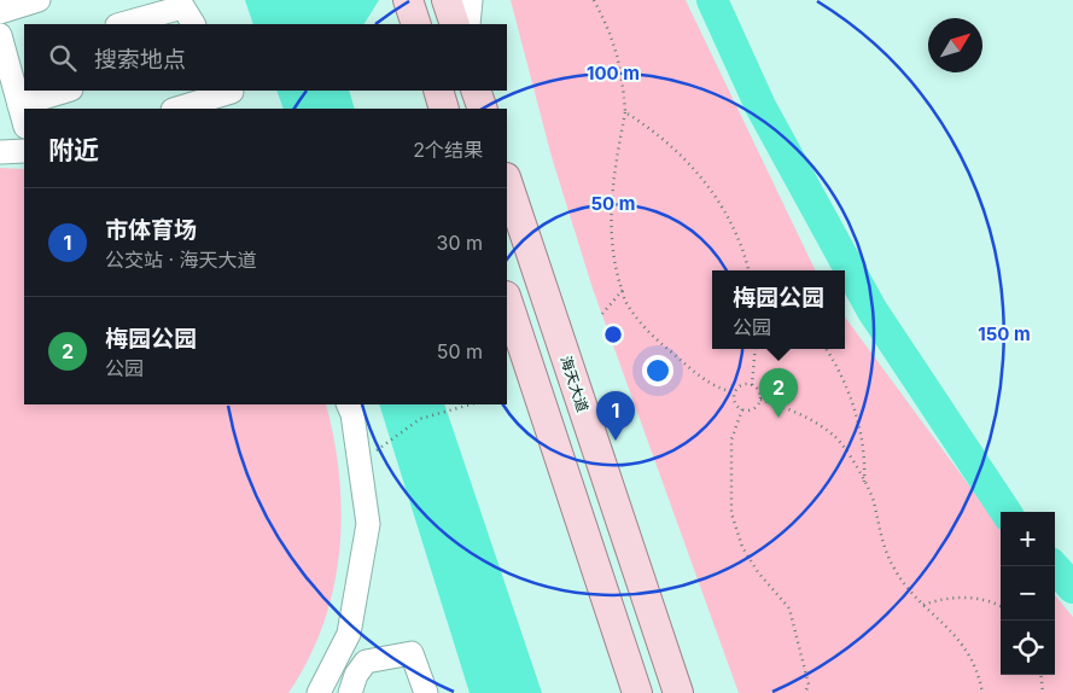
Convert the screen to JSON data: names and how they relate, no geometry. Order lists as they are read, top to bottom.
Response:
{
  "streets": {
    "main road": ["海天大道"]
  },
  "north": "top right",
  "page": {
    "search": "搜索地点",
    "heading": ["附近", "2个结果"],
    "list": [
      {
        "mark": "1",
        "name": "市体育场",
        "note": "公交站 · 海天大道",
        "value": "30 m"
      },
      {
        "mark": "2",
        "name": "梅园公园",
        "note": "公园",
        "value": "50 m"
      }
    ],
    "popup": ["梅园公园", "公园"],
    "pins": ["2", "1"],
    "map_buttons": ["+", "−"]
  },
  "rings": ["100 m", "50 m", "150 m"]
}
